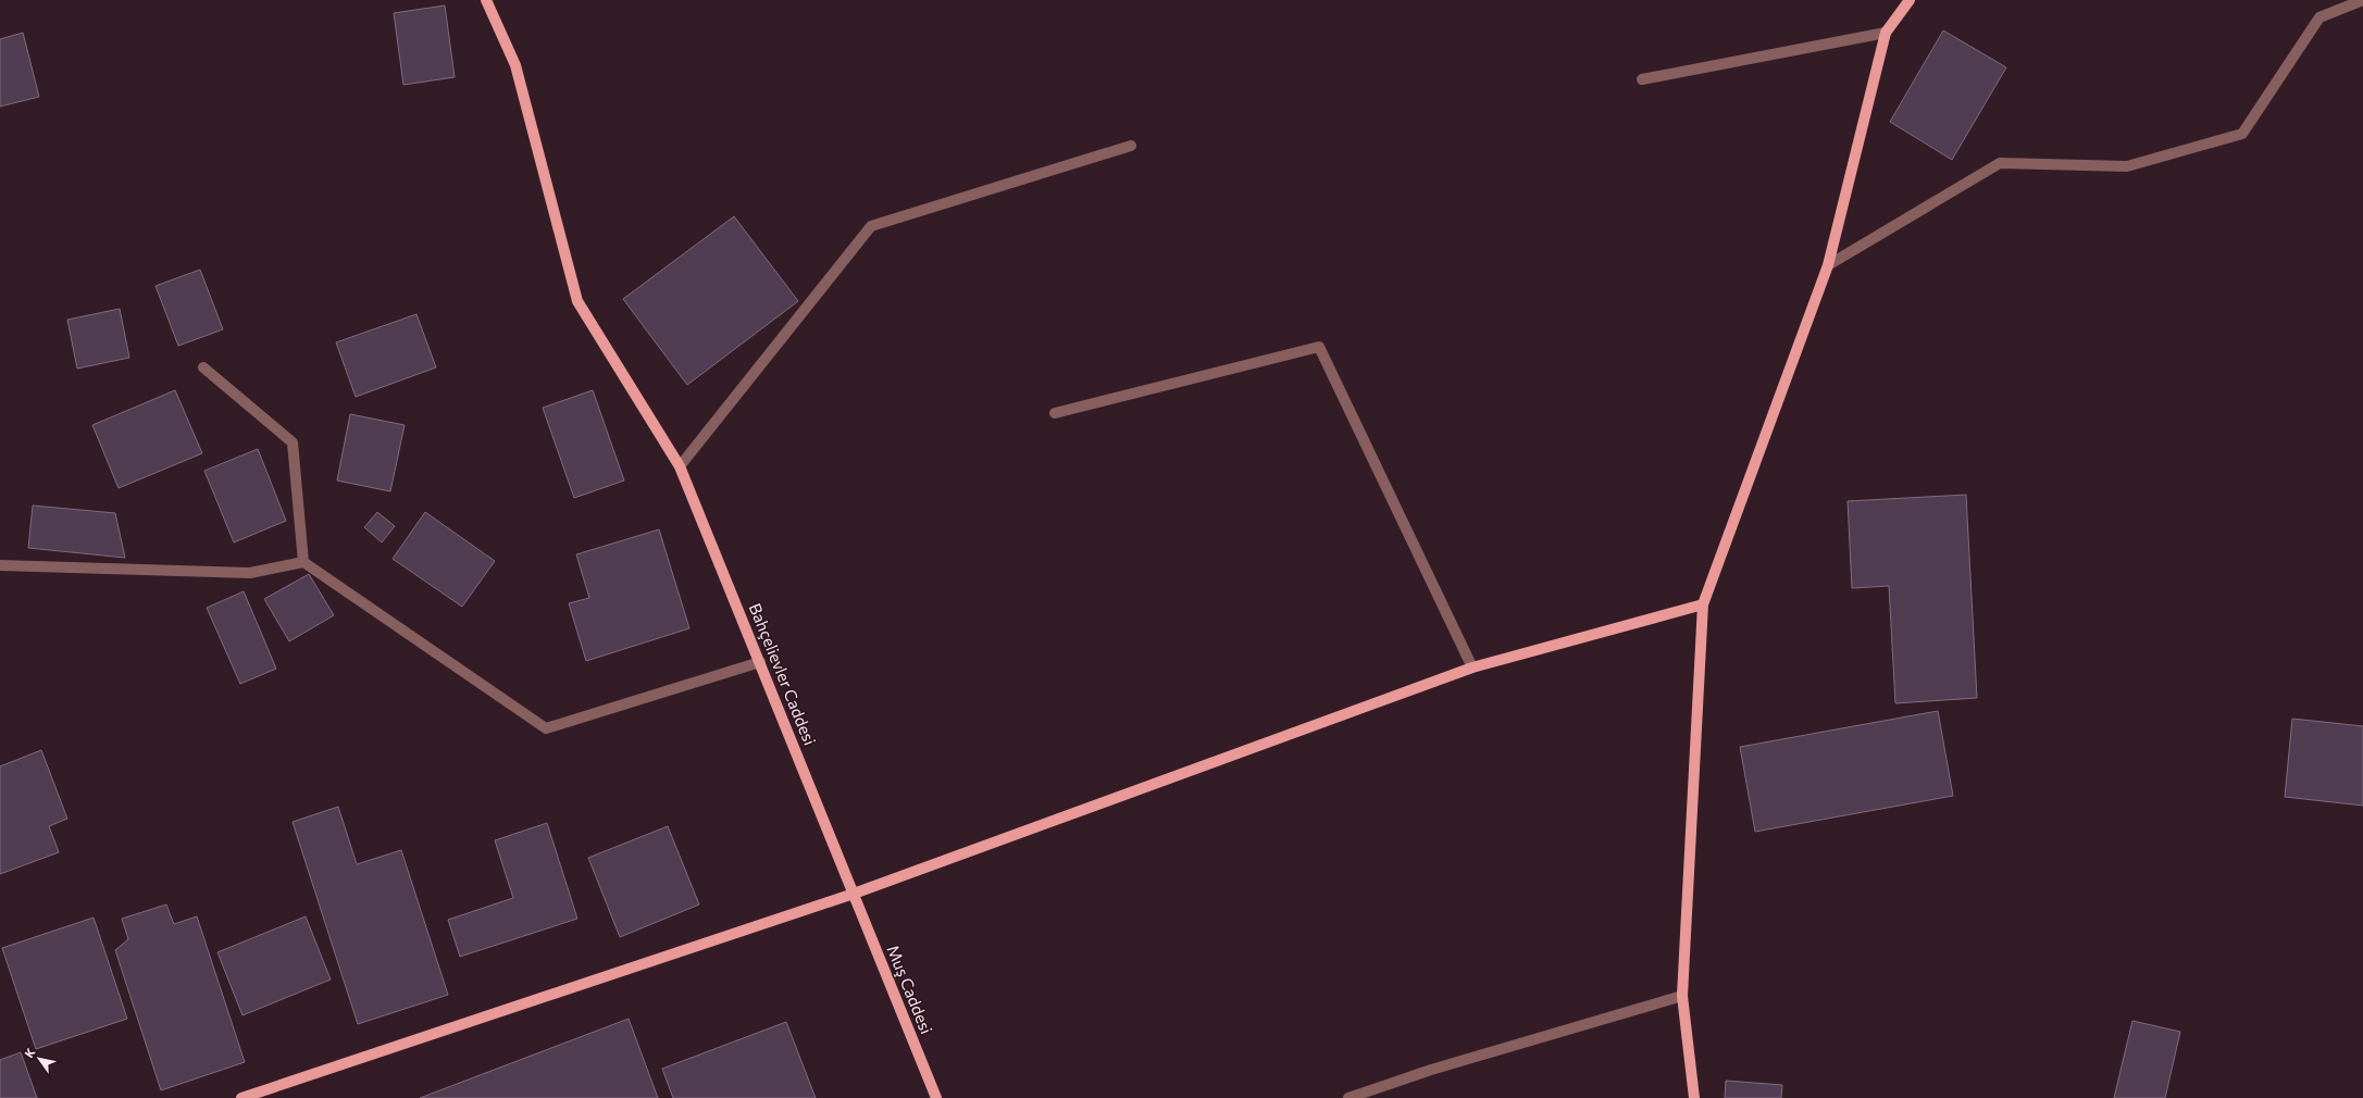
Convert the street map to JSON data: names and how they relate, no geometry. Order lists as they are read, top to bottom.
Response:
{
  "streets": {
    "main road": ["Bahçelievler Caddesi", "Muş Caddesi"]
  },
  "crossings": [
    ["Bahçelievler Caddesi", "Muş Caddesi"]
  ],
  "north": "top left"
}
